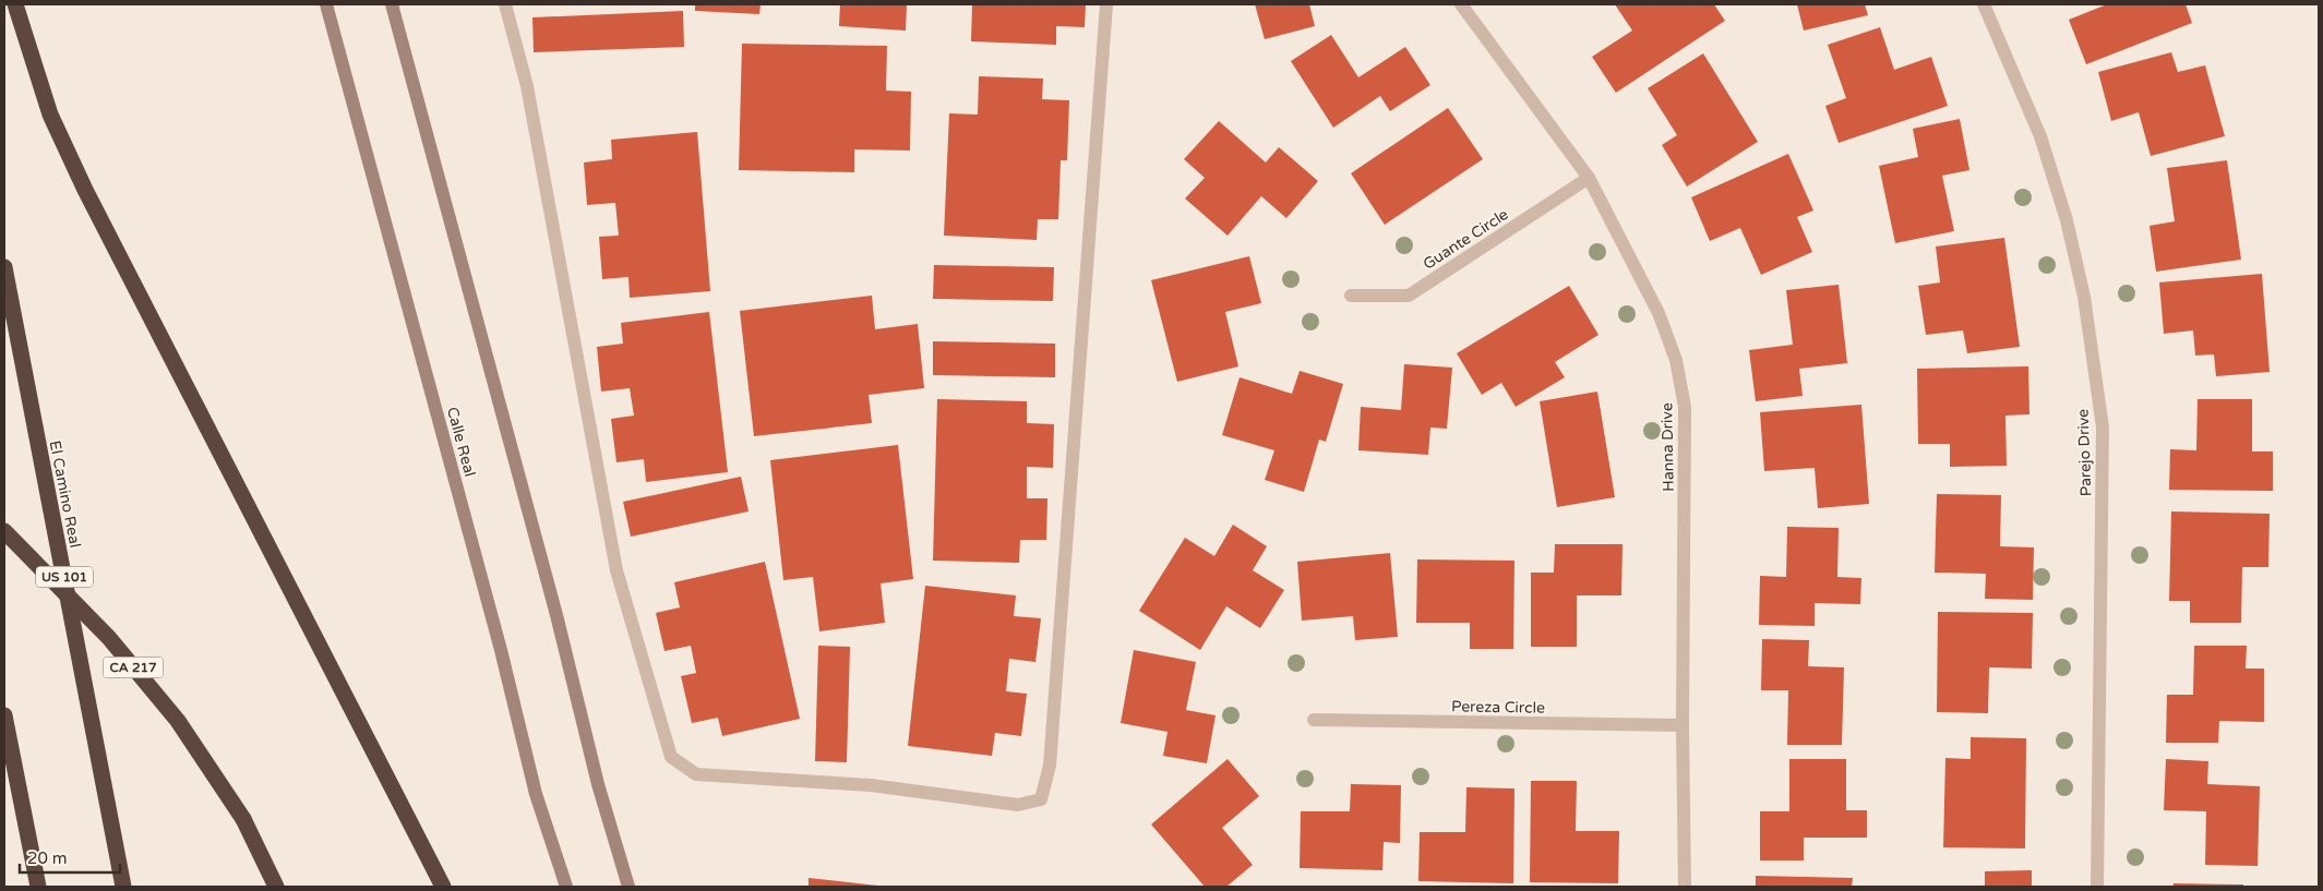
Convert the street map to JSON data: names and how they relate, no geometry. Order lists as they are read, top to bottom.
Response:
{
  "streets": {
    "highway": ["El Camino Real", "US 101", "CA 217"],
    "main road": ["Calle Real"],
    "street": [
      "Guante Circle",
      "Hanna Drive",
      "Parejo Drive",
      "Pereza Circle"
    ]
  },
  "crossings": [
    ["Guante Circle", "Hanna Drive"],
    ["Hanna Drive", "Pereza Circle"]
  ],
  "scale_bar": "20 m"
}
